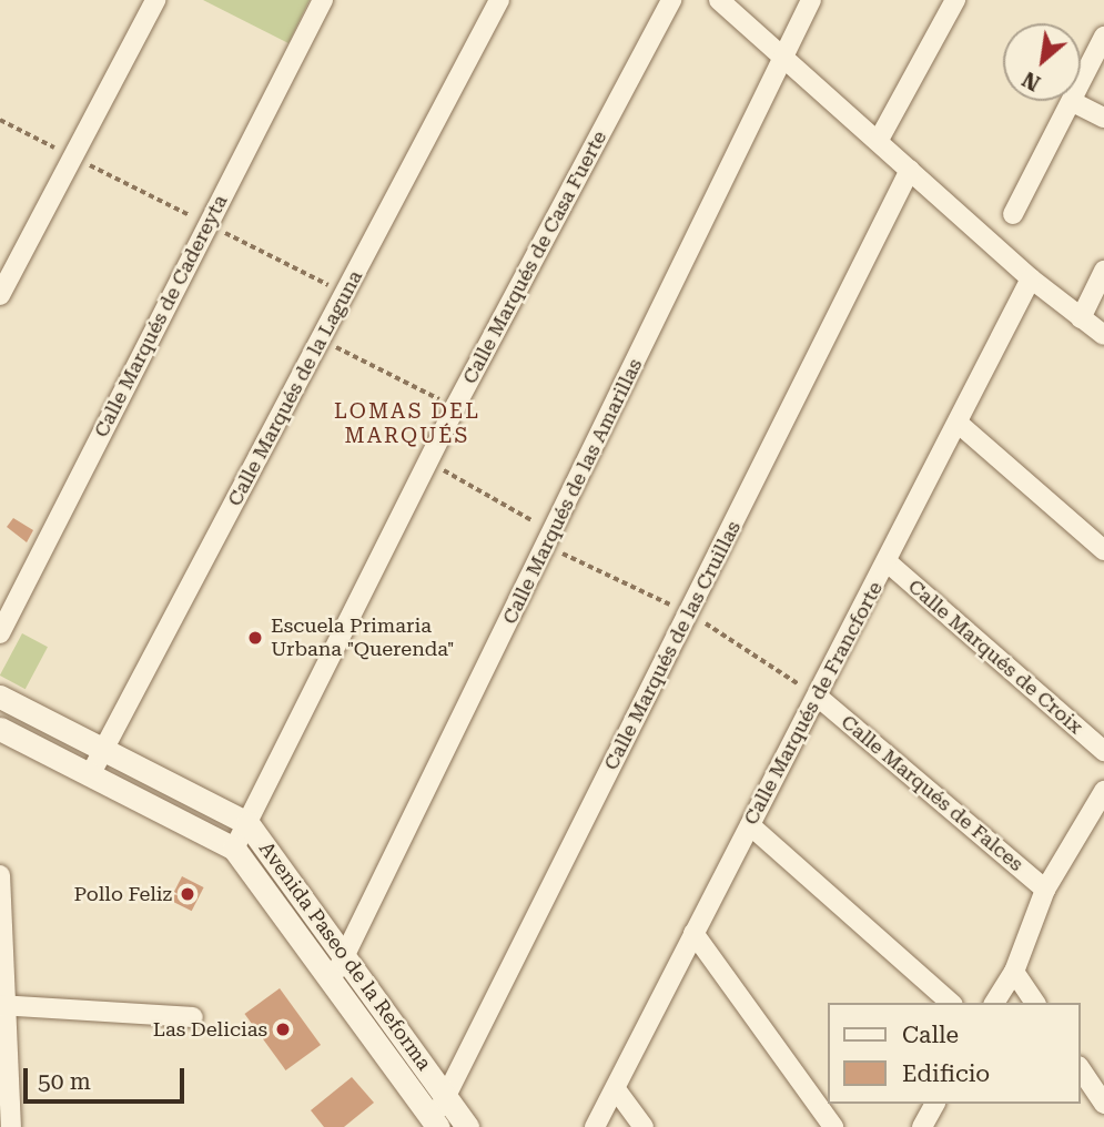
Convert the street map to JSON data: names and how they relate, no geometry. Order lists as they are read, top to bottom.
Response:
{
  "streets": {
    "street": [
      "Calle Marqués de Casa Fuerte",
      "Calle Marqués de Cadereyta",
      "Calle Marqués de la Laguna",
      "Calle Marqués de las Amarillas",
      "Calle Marqués de las Cruillas",
      "Calle Marqués de Croix",
      "Calle Marqués de Francforte",
      "Calle Marqués de Falces",
      "Avenida Paseo de la Reforma"
    ]
  },
  "crossings": [
    ["Calle Marqués de Casa Fuerte", "Avenida Paseo de la Reforma"],
    ["Calle Marqués de la Laguna", "Avenida Paseo de la Reforma"],
    ["Calle Marqués de las Amarillas", "Avenida Paseo de la Reforma"],
    ["Calle Marqués de las Cruillas", "Avenida Paseo de la Reforma"],
    ["Calle Marqués de Croix", "Calle Marqués de Francforte"],
    ["Calle Marqués de Francforte", "Calle Marqués de Falces"]
  ],
  "districts": ["LOMAS DEL MARQUÉS"],
  "places": ["Escuela Primaria Urbana \"Querenda\"", "Pollo Feliz", "Las Delicias"],
  "legend": ["Calle", "Edificio"],
  "scale_bar": "50 m",
  "north": "bottom left"
}
